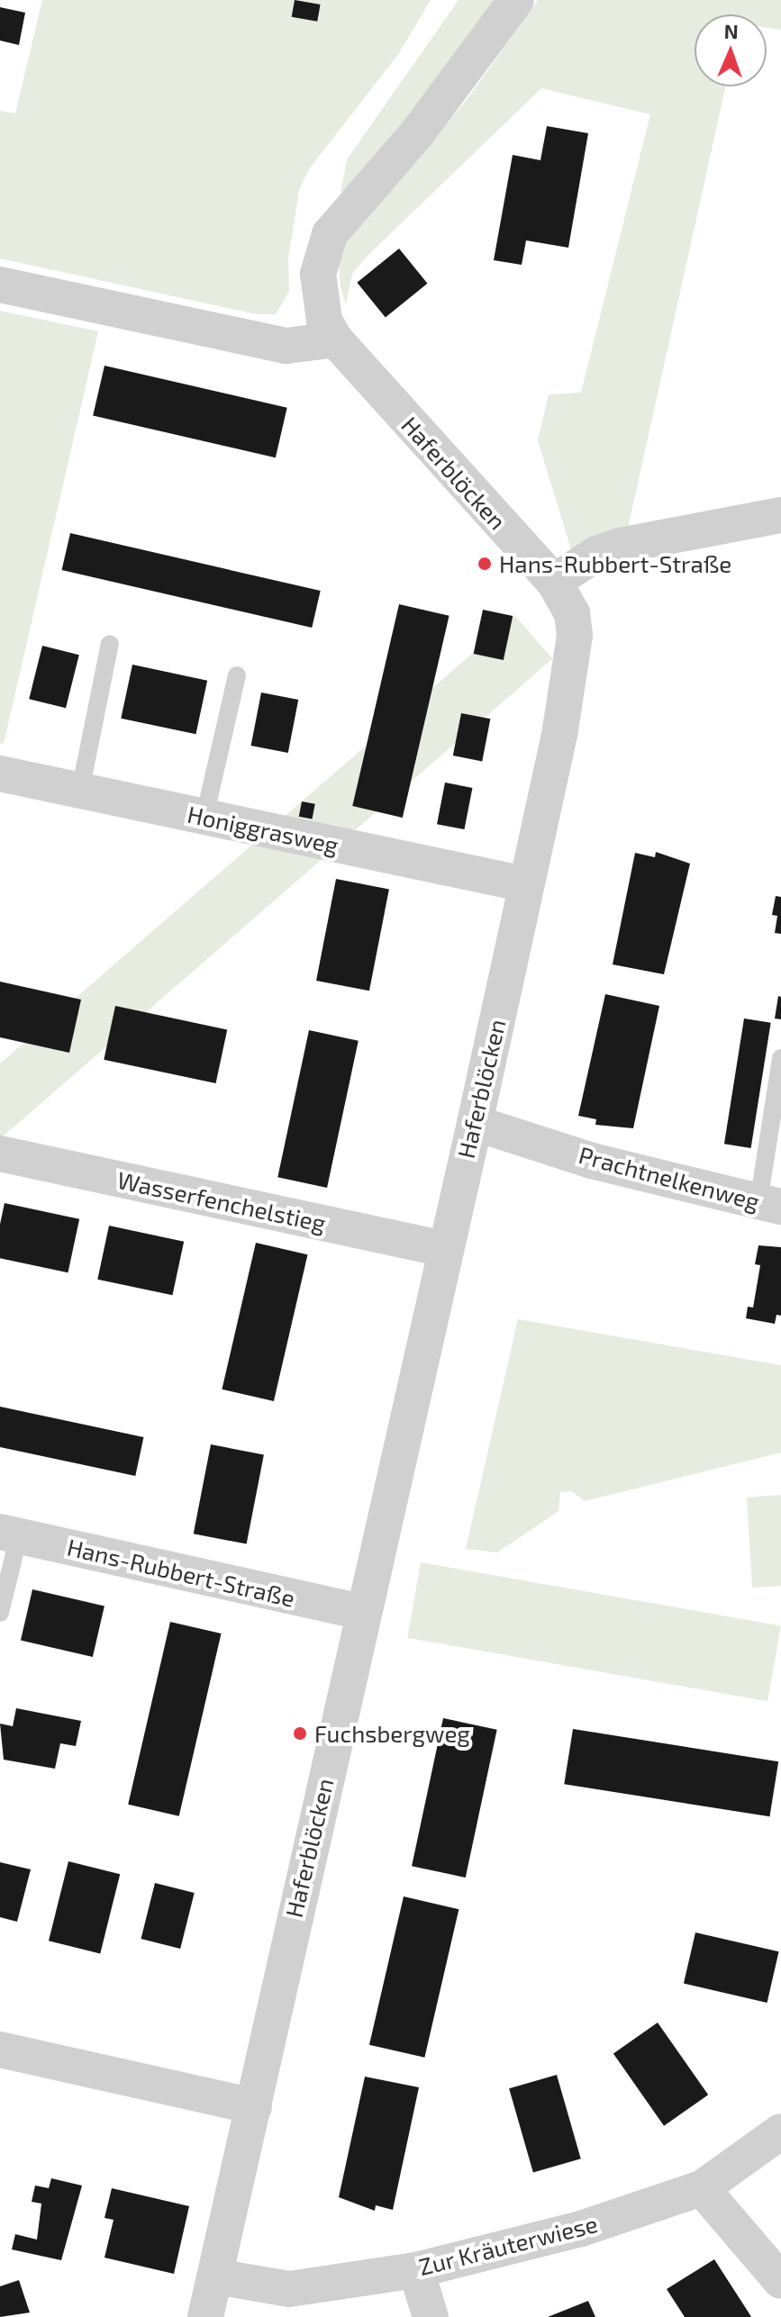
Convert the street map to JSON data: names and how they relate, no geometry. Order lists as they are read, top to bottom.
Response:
{
  "streets": {
    "street": [
      "Haferblöcken",
      "Honiggrasweg",
      "Prachtnelkenweg",
      "Wasserfenchelstieg",
      "Hans-Rubbert-Straße",
      "Zur Kräuterwiese"
    ]
  },
  "crossings": [
    ["Haferblöcken", "Honiggrasweg"],
    ["Haferblöcken", "Prachtnelkenweg"],
    ["Haferblöcken", "Wasserfenchelstieg"],
    ["Haferblöcken", "Hans-Rubbert-Straße"],
    ["Haferblöcken", "Zur Kräuterwiese"]
  ],
  "places": ["Hans-Rubbert-Straße", "Fuchsbergweg"],
  "north": "top"
}
